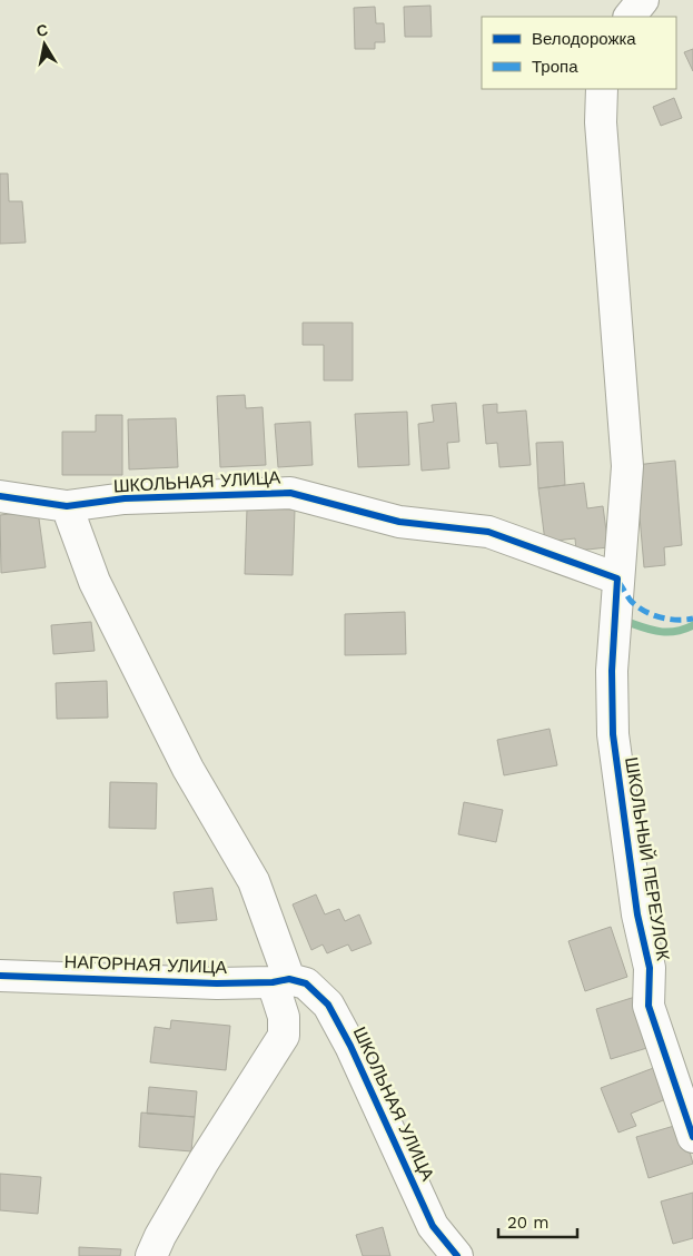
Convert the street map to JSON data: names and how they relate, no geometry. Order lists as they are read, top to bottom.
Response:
{
  "streets": {
    "street": ["ШКОЛЬНАЯ УЛИЦА", "ШКОЛЬНЫЙ ПЕРЕУЛОК", "НАГОРНАЯ УЛИЦА"]
  },
  "crossings": [
    ["ШКОЛЬНАЯ УЛИЦА", "ШКОЛЬНЫЙ ПЕРЕУЛОК"],
    ["ШКОЛЬНАЯ УЛИЦА", "НАГОРНАЯ УЛИЦА"]
  ],
  "legend": ["Велодорожка", "Тропа"],
  "scale_bar": "20 m",
  "north": "top"
}
